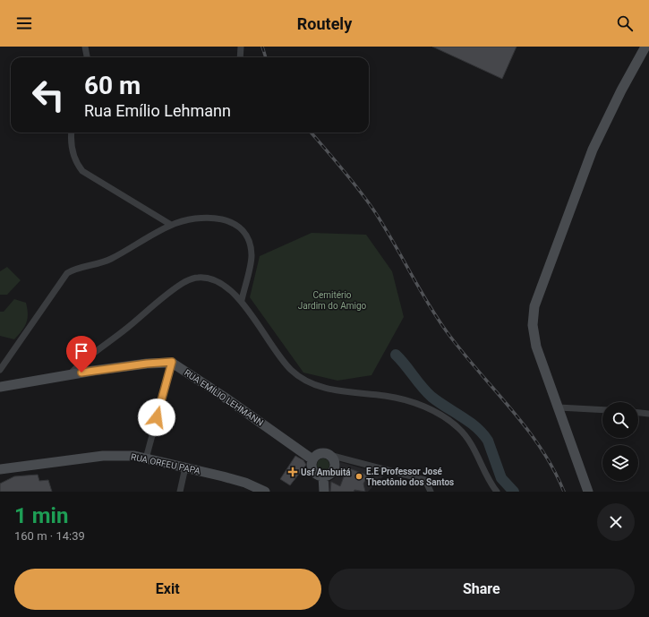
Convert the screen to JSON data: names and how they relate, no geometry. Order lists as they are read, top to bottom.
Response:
{
  "streets": {
    "main road": ["RUA EMÍLIO LEHMANN", "RUA ORFEU PAPA"]
  },
  "parks": ["Cemitério Jardim do Amigo"],
  "places": {
    "health": ["Usf Ambuitá"],
    "other": ["E.E Professor José Theotônio dos Santos"]
  },
  "page": {
    "header": "Routely",
    "turn": ["60 m", "Rua Emílio Lehmann"],
    "heading": ["1 min", "160 m · 14:39"],
    "buttons": ["Exit", "Share"]
  }
}
